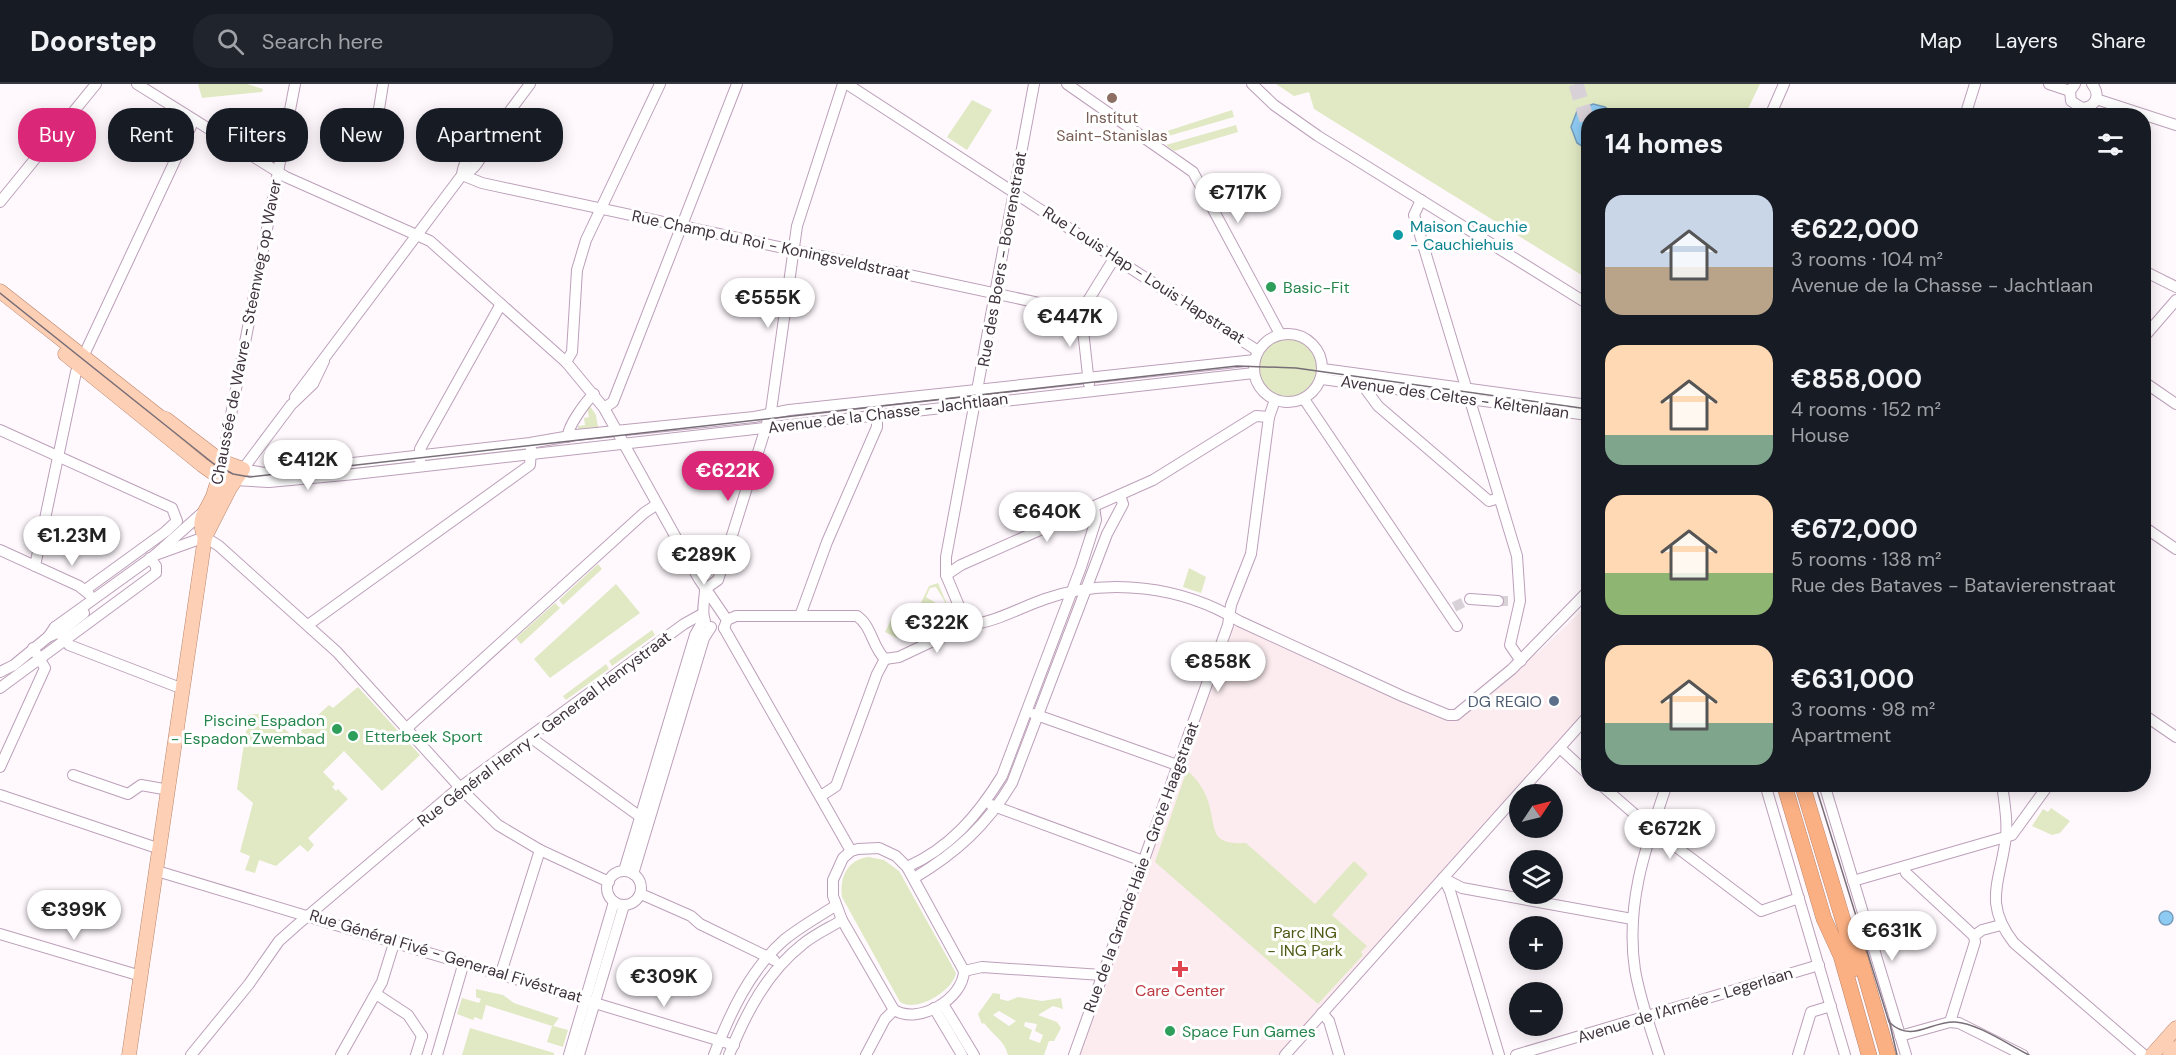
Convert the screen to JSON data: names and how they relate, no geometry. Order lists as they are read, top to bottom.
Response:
{
  "streets": {
    "main road": ["Chaussée de Wavre - Steenweg op Waver"],
    "street": [
      "Rue Champ du Roi - Koningsveldstraat",
      "Rue des Boers - Boerenstraat",
      "Rue Louis Hap - Louis Hapstraat",
      "Avenue des Celtes - Keltenlaan",
      "Avenue de la Chasse - Jachtlaan",
      "Rue Général Henry - Generaal Henrystraat",
      "Rue de la Grande Haie - Grote Haagstraat",
      "Rue Général Fivé - Generaal Fivéstraat",
      "Avenue de l'Armée - Legerlaan"
    ]
  },
  "crossings": [
    ["Rue Champ du Roi - Koningsveldstraat", "Rue des Boers - Boerenstraat"],
    ["Rue des Boers - Boerenstraat", "Rue Louis Hap - Louis Hapstraat"],
    ["Rue des Boers - Boerenstraat", "Avenue de la Chasse - Jachtlaan"],
    ["Rue Louis Hap - Louis Hapstraat", "Avenue des Celtes - Keltenlaan"],
    ["Rue Louis Hap - Louis Hapstraat", "Avenue de la Chasse - Jachtlaan"],
    ["Rue Louis Hap - Louis Hapstraat", "Rue de la Grande Haie - Grote Haagstraat"],
    ["Avenue des Celtes - Keltenlaan", "Avenue de la Chasse - Jachtlaan"],
    ["Avenue des Celtes - Keltenlaan", "Rue de la Grande Haie - Grote Haagstraat"],
    ["Avenue de la Chasse - Jachtlaan", "Rue de la Grande Haie - Grote Haagstraat"],
    ["Rue Général Henry - Generaal Henrystraat", "Rue Général Fivé - Generaal Fivéstraat"]
  ],
  "parks": ["Parc ING - ING Park"],
  "places": {
    "other": [
      "Institut Saint-Stanislas",
      "Maison Cauchie - Cauchiehuis",
      "Basic-Fit",
      "DG REGIO",
      "Piscine Espadon - Espadon Zwembad",
      "Etterbeek Sport",
      "Space Fun Games"
    ],
    "health": ["Care Center"]
  },
  "north": "top right",
  "page": {
    "header": "Doorstep",
    "search": "Search here",
    "nav": ["Map", "Layers", "Share"],
    "chip": [
      "Buy",
      "Rent",
      "Filters",
      "New",
      "Apartment"
    ],
    "heading": "14 homes",
    "price": [
      "€717K",
      "€555K",
      "€447K",
      "€412K",
      "€622K",
      "€640K",
      "€1.23M",
      "€289K",
      "€322K",
      "€858K",
      "€672K",
      "€399K",
      "€631K",
      "€309K"
    ],
    "list": [
      {
        "name": "€622,000",
        "note": "3 rooms · 104 m² · Avenue de la Chasse - Jachtlaan"
      },
      {
        "name": "€858,000",
        "note": "4 rooms · 152 m² · House"
      },
      {
        "name": "€672,000",
        "note": "5 rooms · 138 m² · Rue des Bataves - Batavierenstraat"
      },
      {
        "name": "€631,000",
        "note": "3 rooms · 98 m² · Apartment"
      }
    ],
    "map_buttons": ["+", "−"]
  }
}
